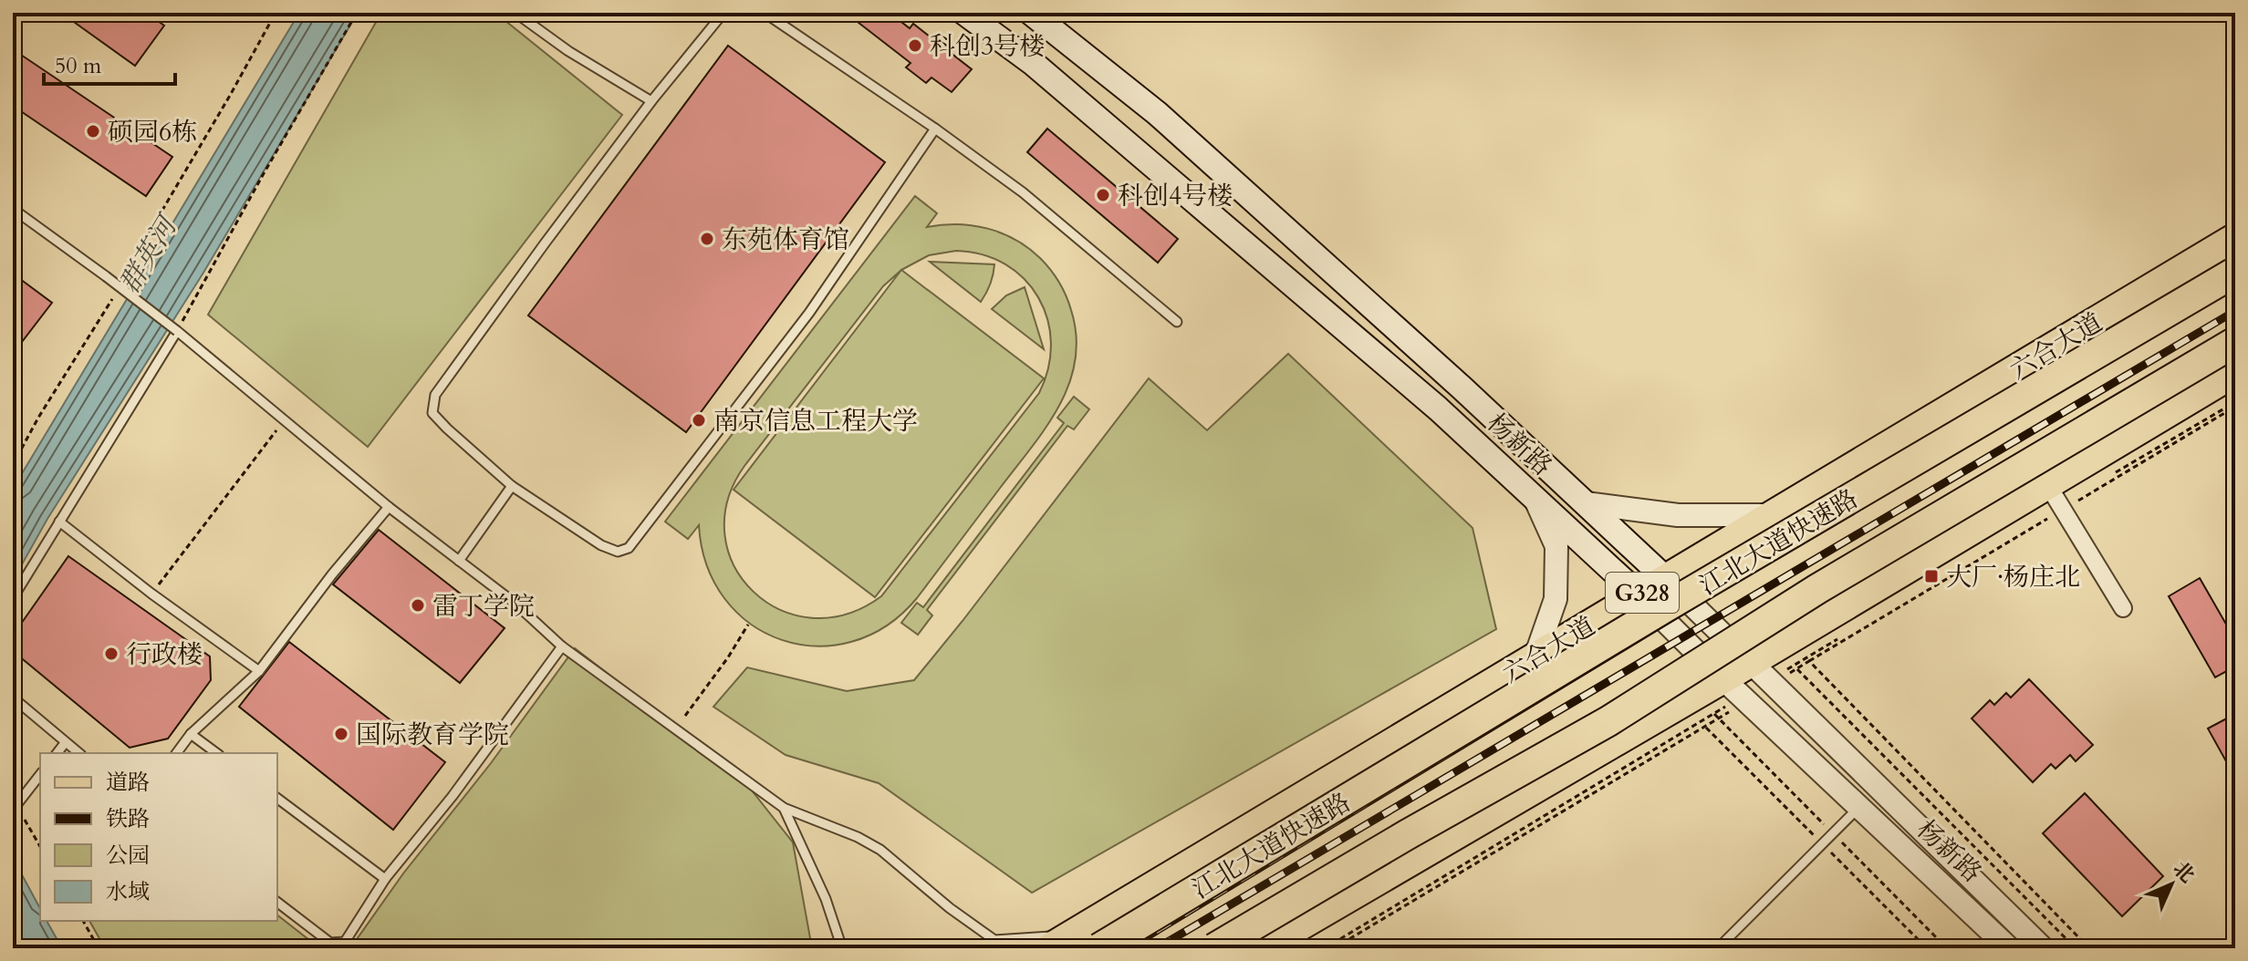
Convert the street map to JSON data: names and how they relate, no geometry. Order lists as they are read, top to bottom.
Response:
{
  "streets": {
    "highway": ["江北大道快速路", "G328"],
    "main road": ["六合大道", "杨新路"]
  },
  "crossings": [
    ["六合大道", "杨新路"]
  ],
  "water": ["群英河"],
  "places": {
    "other": [
      "科创3号楼",
      "硕园6栋",
      "科创4号楼",
      "东苑体育馆",
      "南京信息工程大学",
      "雷丁学院",
      "行政楼",
      "国际教育学院"
    ],
    "transit": ["大厂·杨庄北"]
  },
  "legend": [
    "道路",
    "铁路",
    "公园",
    "水域"
  ],
  "scale_bar": "50 m",
  "north": "top right"
}
